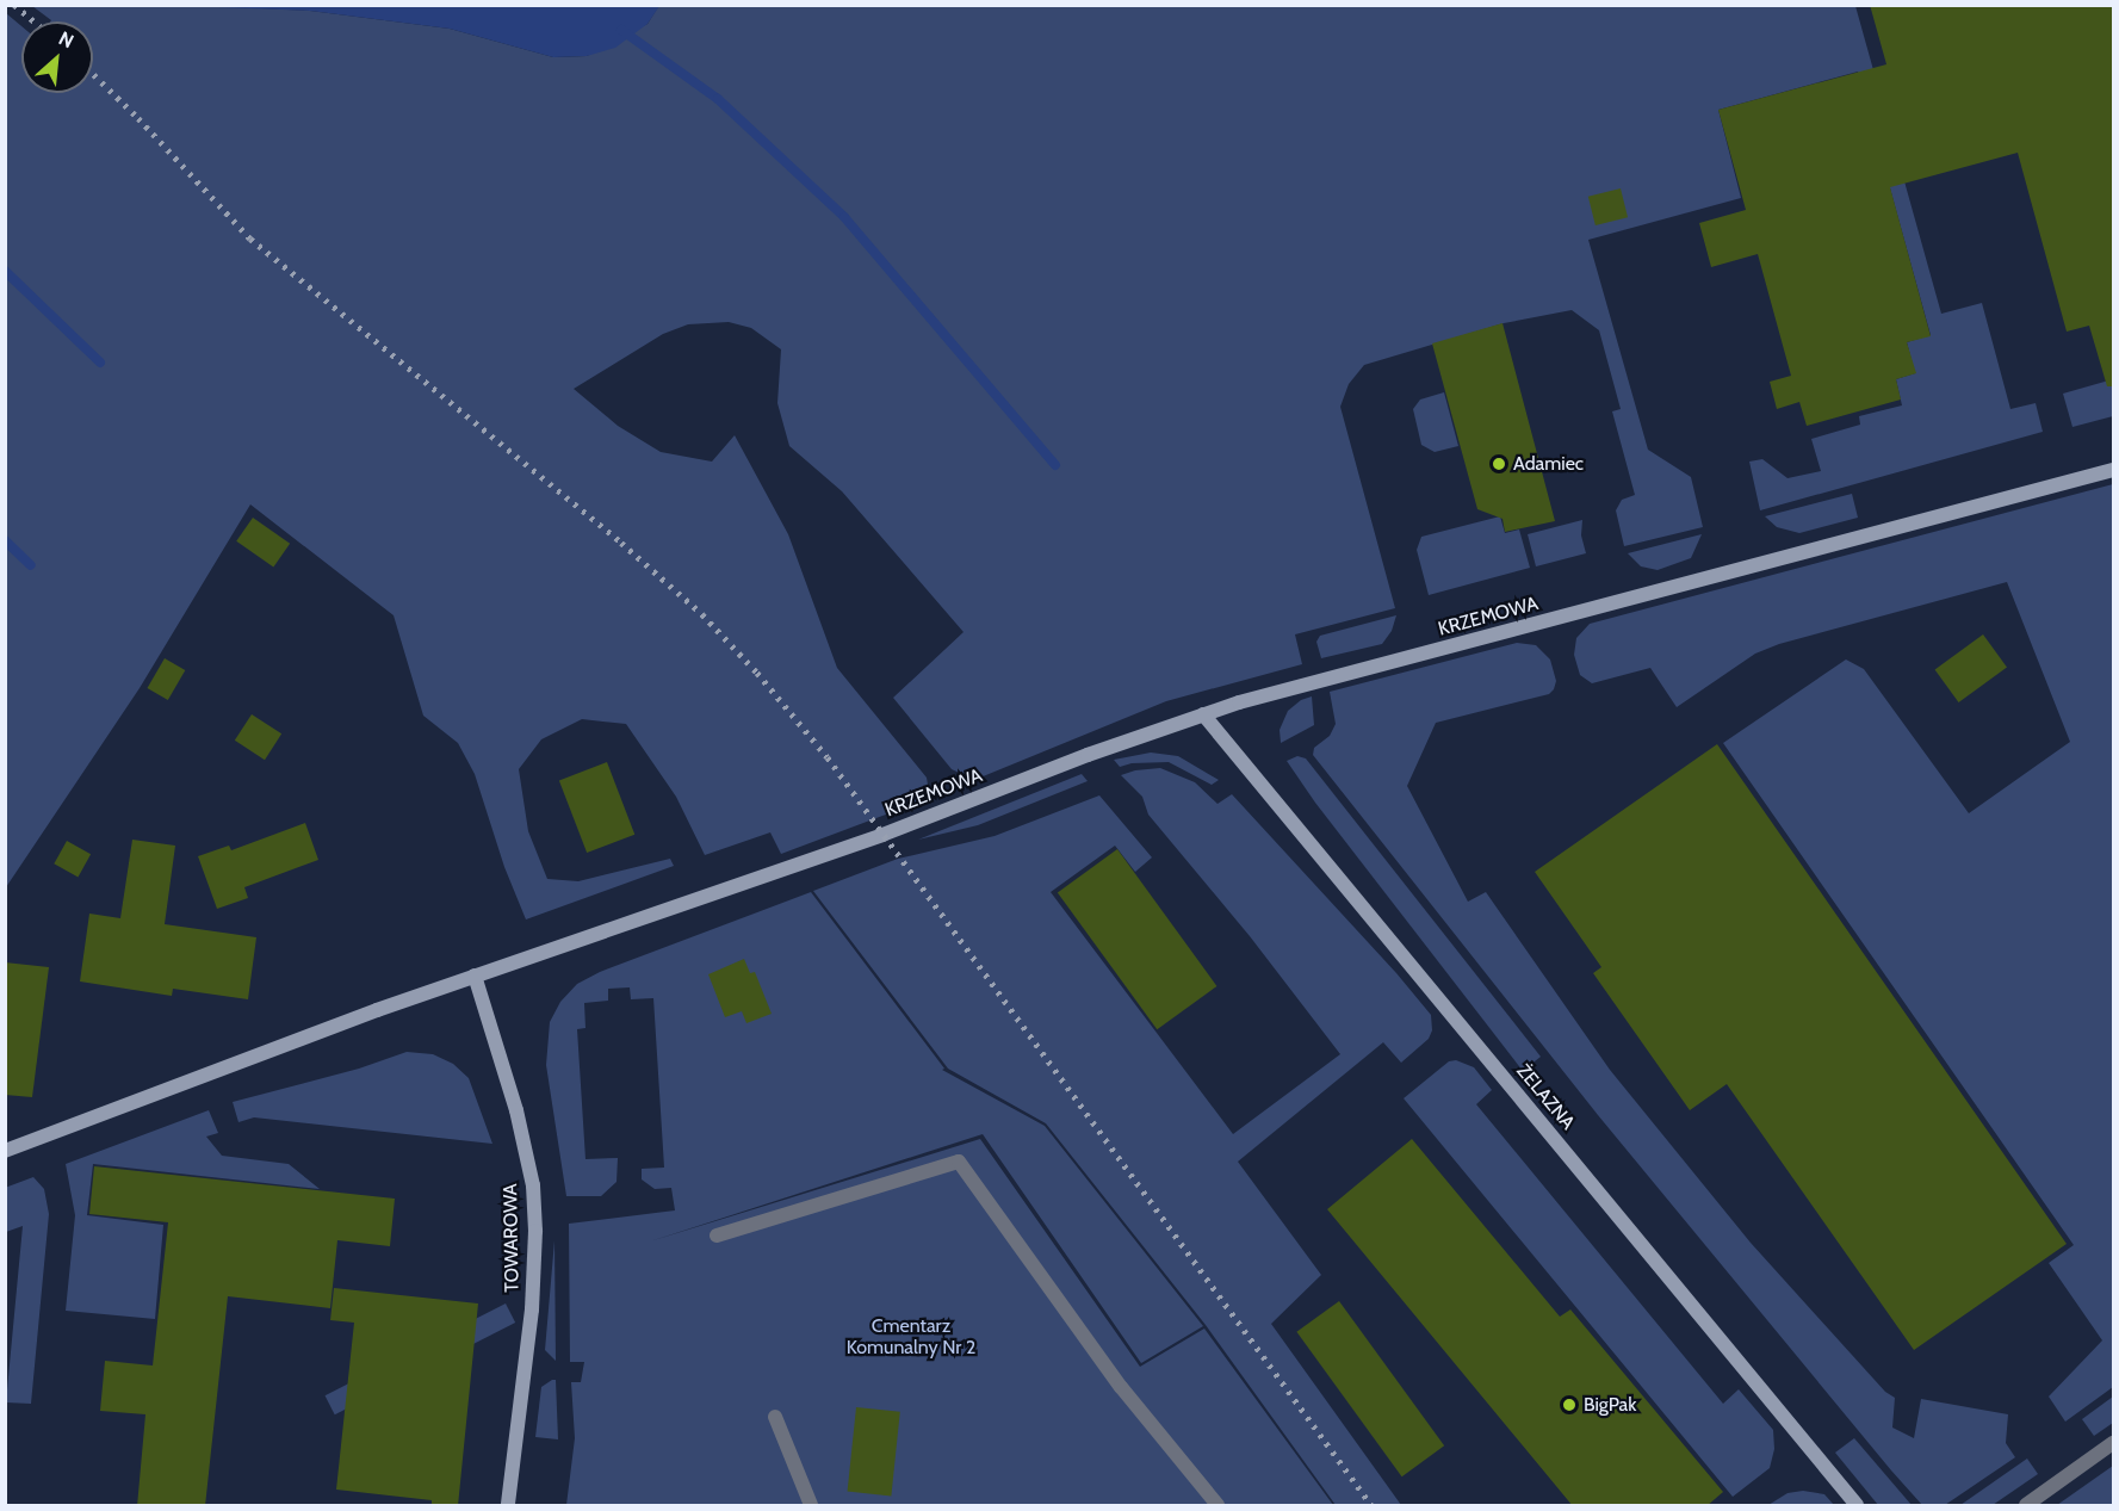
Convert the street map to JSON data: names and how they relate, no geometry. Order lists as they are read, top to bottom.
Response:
{
  "streets": {
    "street": ["KRZEMOWA", "ŻELAZNA", "TOWAROWA"]
  },
  "crossings": [
    ["KRZEMOWA", "ŻELAZNA"],
    ["KRZEMOWA", "TOWAROWA"]
  ],
  "parks": ["Cmentarz Komunalny Nr 2"],
  "places": ["Adamiec", "BigPak"],
  "north": "top right"
}
